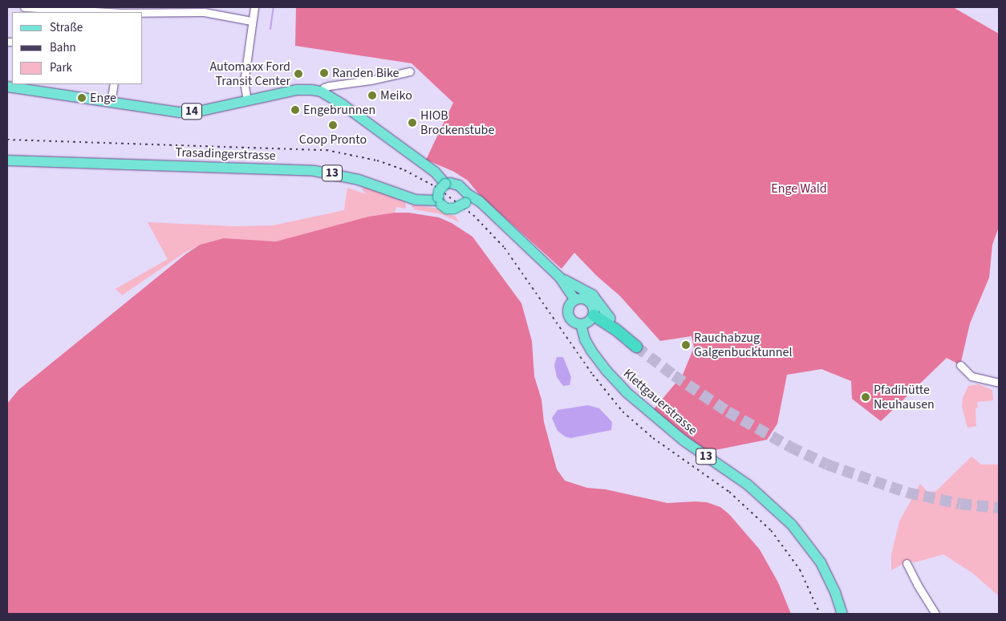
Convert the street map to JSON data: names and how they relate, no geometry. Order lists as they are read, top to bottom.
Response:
{
  "streets": {
    "main road": [
      "14",
      "Trasadingerstrasse",
      "13",
      "Klettgauerstrasse"
    ]
  },
  "crossings": [
    ["14", "13"],
    ["Trasadingerstrasse", "13"],
    ["13", "Klettgauerstrasse"]
  ],
  "parks": ["Enge Wald"],
  "places": [
    "Randen Bike",
    "Automaxx Ford Transit Center",
    "Meiko",
    "Enge",
    "Engebrunnen",
    "HIOB Brockenstube",
    "Coop Pronto",
    "Rauchabzug Galgenbucktunnel",
    "Pfadihütte Neuhausen"
  ],
  "legend": ["Straße", "Bahn", "Park"]
}
